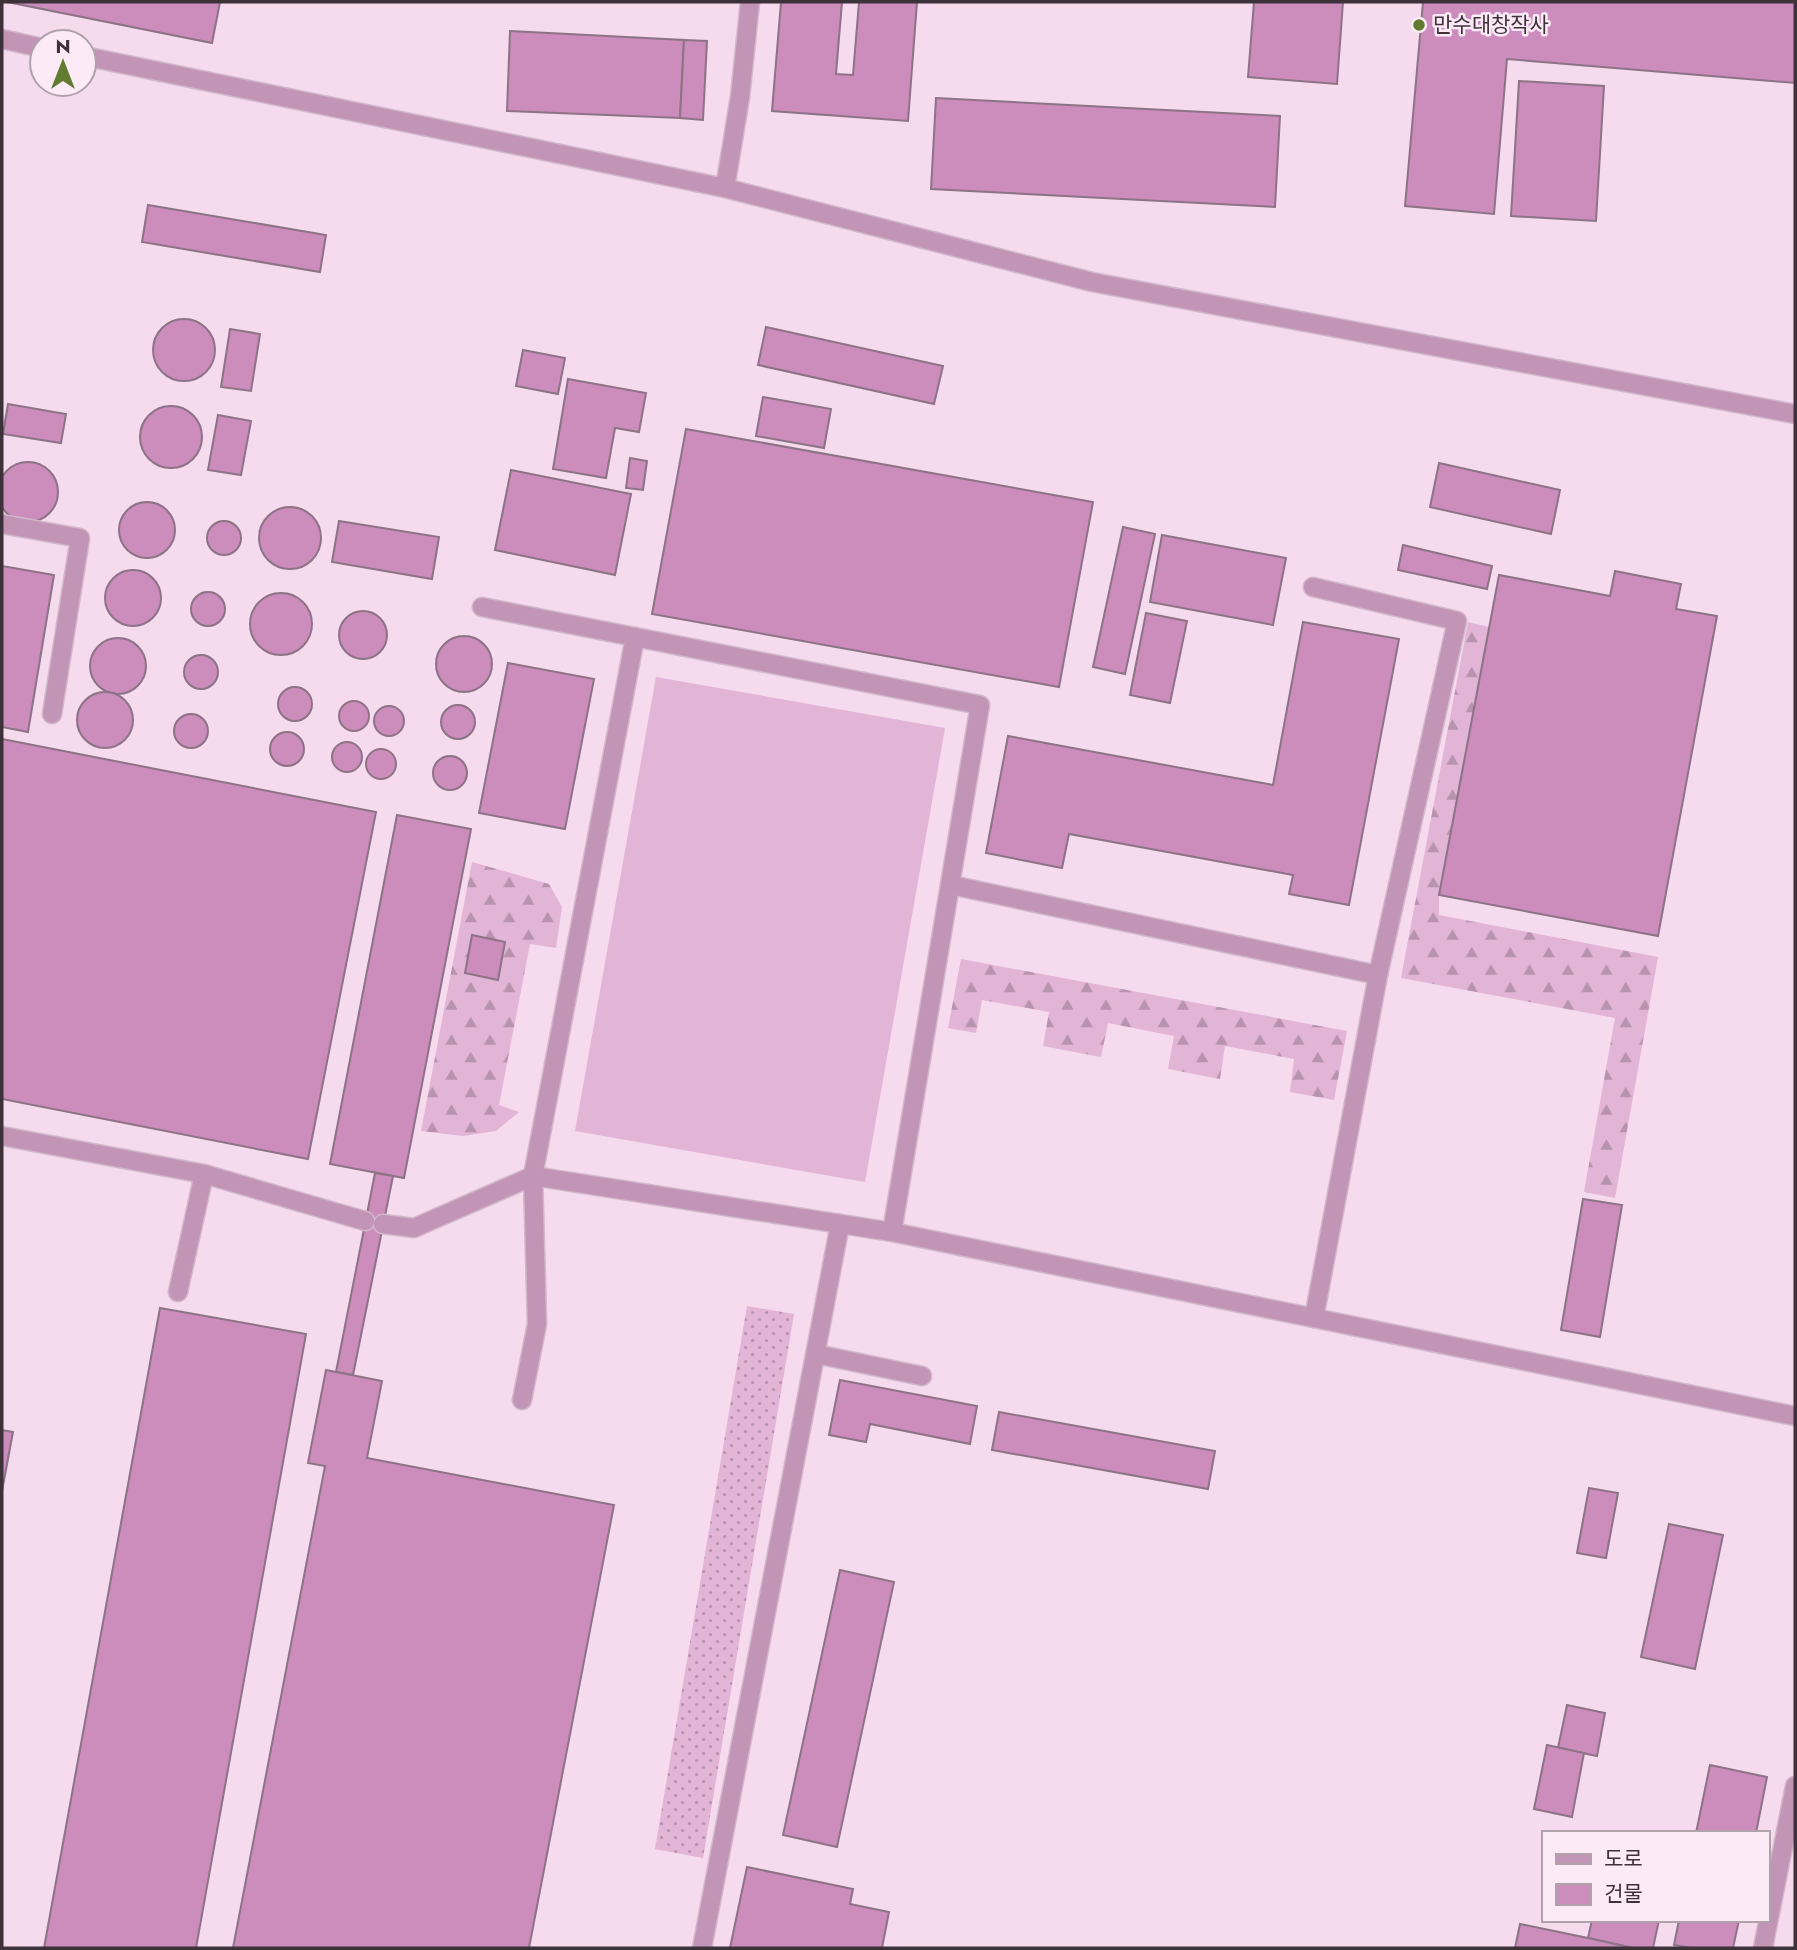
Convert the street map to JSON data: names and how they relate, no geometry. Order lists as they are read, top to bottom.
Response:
{
  "places": ["만수대창작사"],
  "legend": ["도로", "건물"],
  "north": "top"
}
